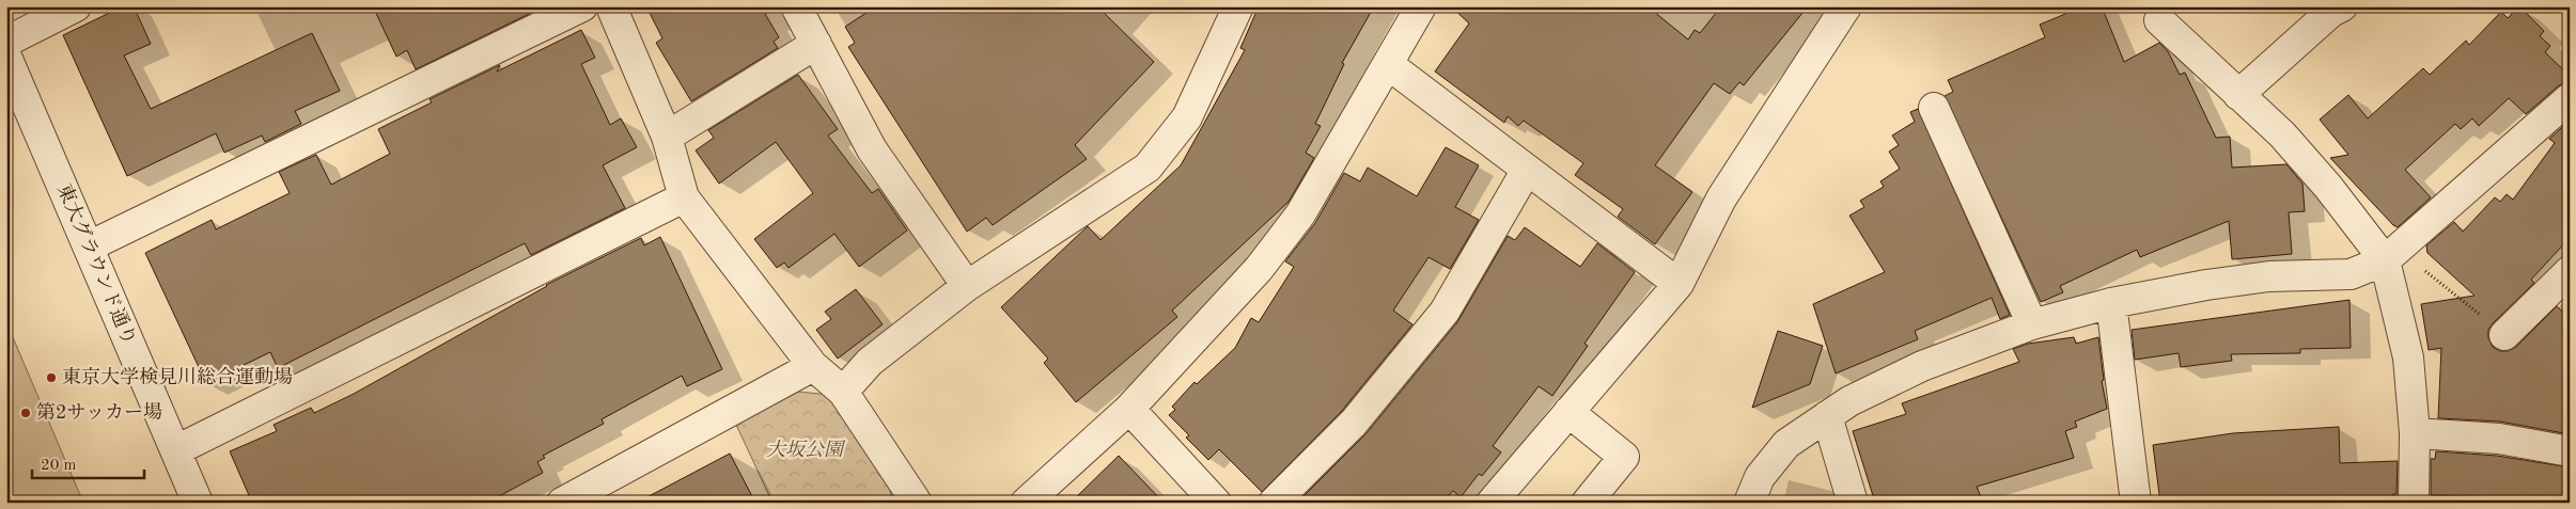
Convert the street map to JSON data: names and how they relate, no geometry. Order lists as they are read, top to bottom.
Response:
{
  "streets": {
    "street": ["東大グラウンド通り"]
  },
  "parks": ["大坂公園"],
  "places": ["東京大学検見川総合運動場", "第2サッカー場"],
  "scale_bar": "20 m"
}
